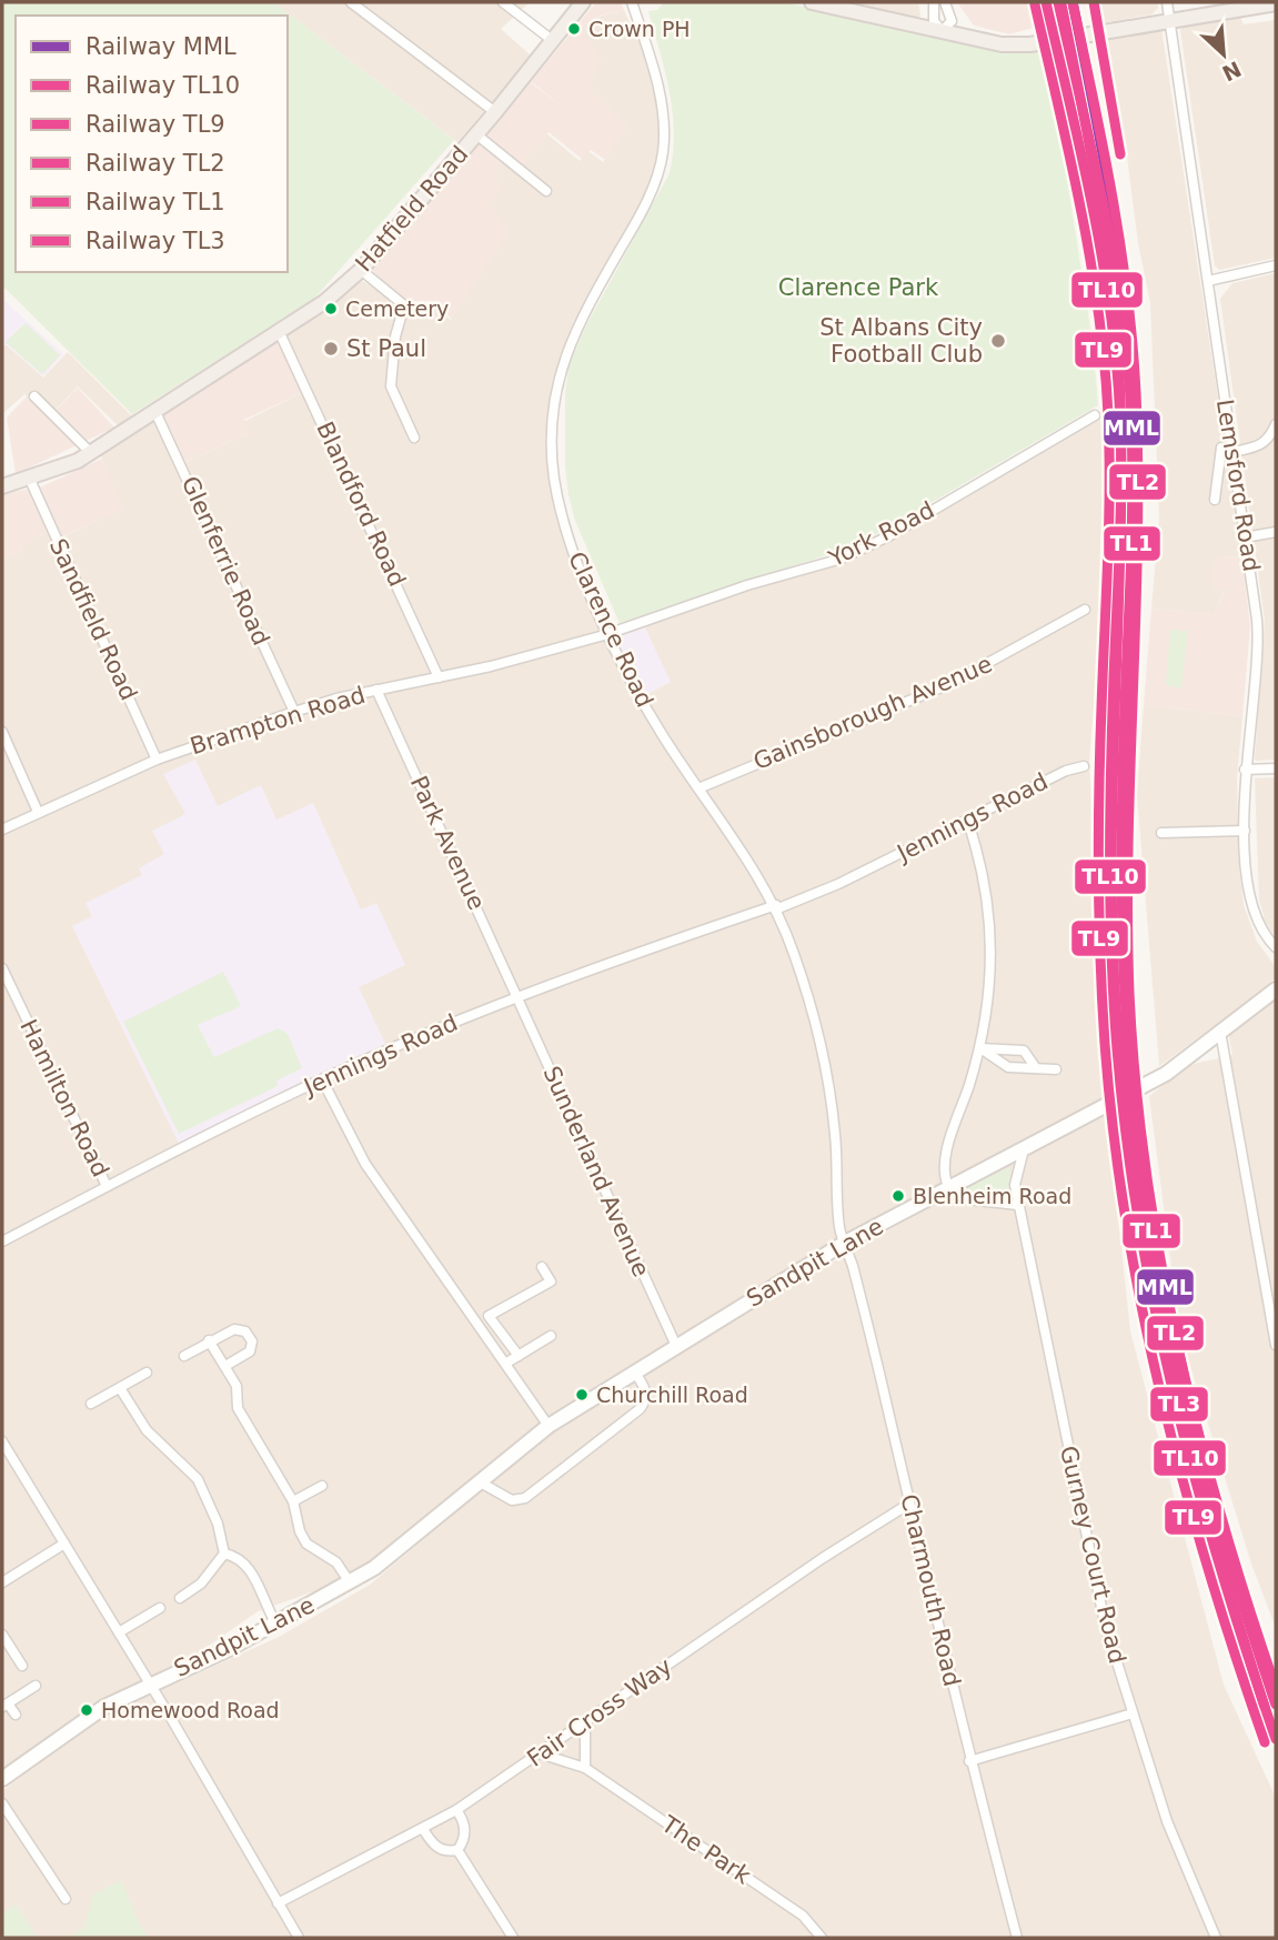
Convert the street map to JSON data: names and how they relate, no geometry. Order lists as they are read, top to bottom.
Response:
{
  "streets": {
    "main road": ["Hatfield Road"],
    "street": [
      "Lemsford Road",
      "Blandford Road",
      "York Road",
      "Glenferrie Road",
      "Sandfield Road",
      "Clarence Road",
      "Gainsborough Avenue",
      "Brampton Road",
      "Jennings Road",
      "Park Avenue",
      "Hamilton Road",
      "Sunderland Avenue",
      "Sandpit Lane",
      "Gurney Court Road",
      "Charmouth Road",
      "Fair Cross Way",
      "The Park"
    ]
  },
  "crossings": [
    ["Hatfield Road", "Blandford Road"],
    ["Hatfield Road", "Glenferrie Road"],
    ["Hatfield Road", "Sandfield Road"],
    ["Blandford Road", "Brampton Road"],
    ["York Road", "Clarence Road"],
    ["York Road", "Brampton Road"],
    ["Glenferrie Road", "Brampton Road"],
    ["Sandfield Road", "Brampton Road"],
    ["Clarence Road", "Gainsborough Avenue"],
    ["Clarence Road", "Brampton Road"],
    ["Clarence Road", "Jennings Road"],
    ["Clarence Road", "Sandpit Lane"],
    ["Clarence Road", "Charmouth Road"],
    ["Brampton Road", "Park Avenue"],
    ["Jennings Road", "Park Avenue"],
    ["Jennings Road", "Hamilton Road"],
    ["Jennings Road", "Sunderland Avenue"],
    ["Park Avenue", "Sunderland Avenue"],
    ["Sunderland Avenue", "Sandpit Lane"],
    ["Sandpit Lane", "Gurney Court Road"],
    ["Sandpit Lane", "Charmouth Road"],
    ["Charmouth Road", "Fair Cross Way"],
    ["Fair Cross Way", "The Park"]
  ],
  "parks": ["Clarence Park"],
  "places": [
    "Crown PH",
    "Cemetery",
    "St Albans City Football Club",
    "St Paul",
    "Blenheim Road",
    "Churchill Road",
    "Homewood Road"
  ],
  "lines": [
    "rail line MML",
    "rail line TL10",
    "rail line TL2",
    "rail line TL1",
    "rail line TL9",
    "rail line TL3"
  ],
  "legend": [
    "Railway MML",
    "Railway TL10",
    "Railway TL9",
    "Railway TL2",
    "Railway TL1",
    "Railway TL3"
  ],
  "north": "bottom right"
}
